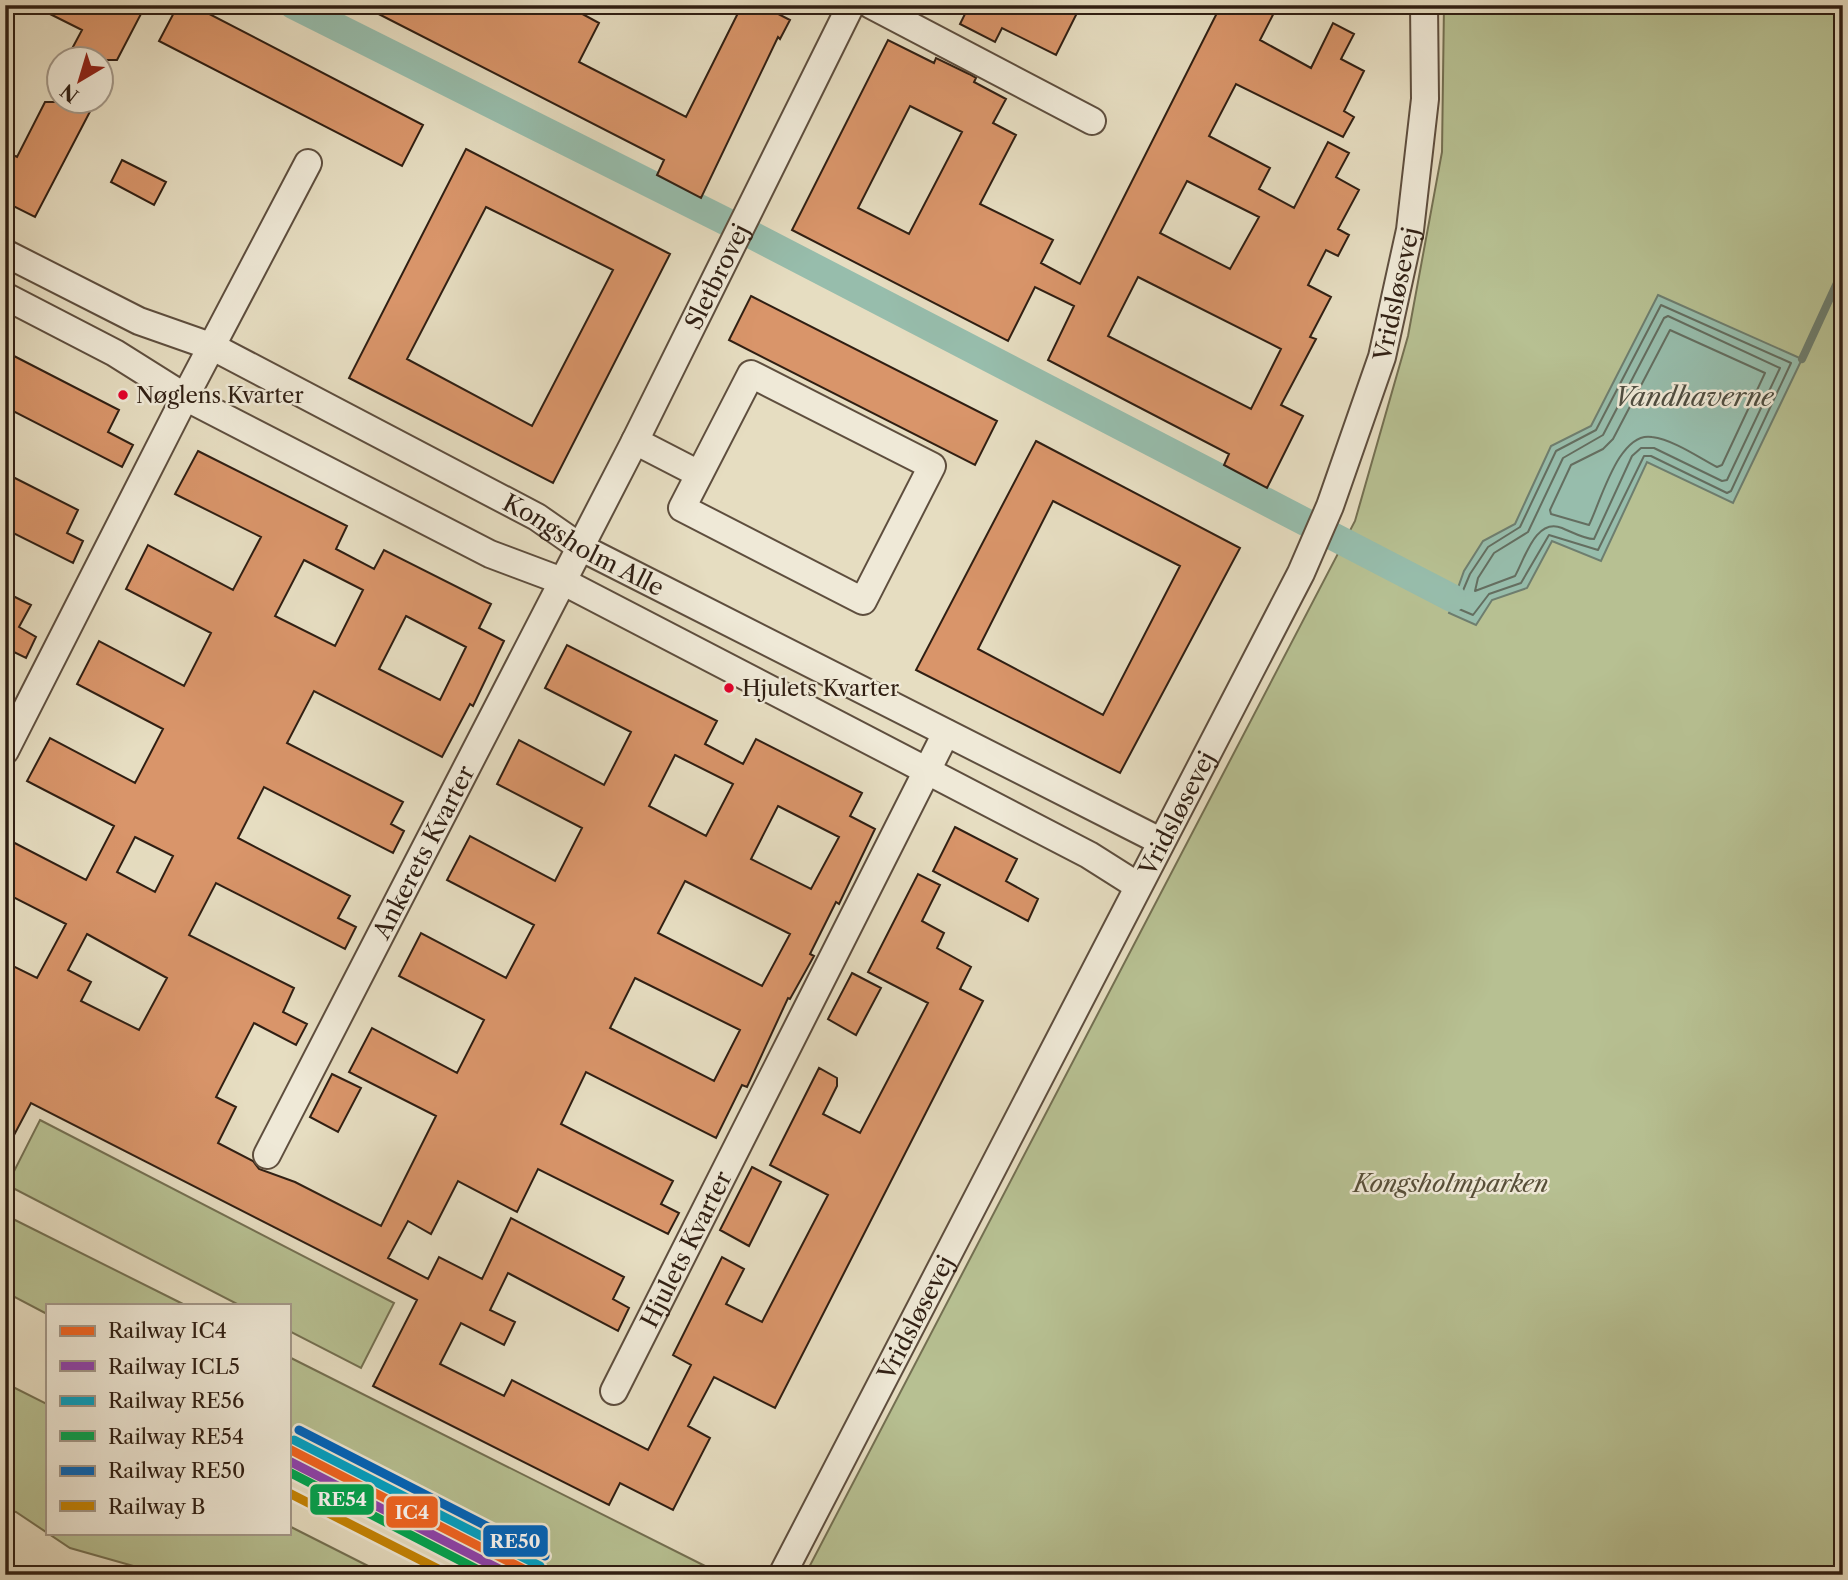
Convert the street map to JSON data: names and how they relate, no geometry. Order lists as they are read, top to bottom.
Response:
{
  "streets": {
    "street": [
      "Sletbrovej",
      "Vridsløsevej",
      "Kongsholm Alle",
      "Ankerets Kvarter",
      "Hjulets Kvarter"
    ]
  },
  "crossings": [
    ["Sletbrovej", "Kongsholm Alle"],
    ["Sletbrovej", "Ankerets Kvarter"],
    ["Vridsløsevej", "Kongsholm Alle"],
    ["Kongsholm Alle", "Ankerets Kvarter"],
    ["Kongsholm Alle", "Hjulets Kvarter"]
  ],
  "water": ["Vandhaverne"],
  "parks": ["Kongsholmparken"],
  "places": ["Nøglens Kvarter", "Hjulets Kvarter"],
  "lines": [
    "rail line RE50",
    "rail line RE56",
    "rail line IC4",
    "rail line ICL5",
    "rail line RE54",
    "rail line B"
  ],
  "legend": [
    "Railway IC4",
    "Railway ICL5",
    "Railway RE56",
    "Railway RE54",
    "Railway RE50",
    "Railway B"
  ],
  "north": "bottom left"
}
